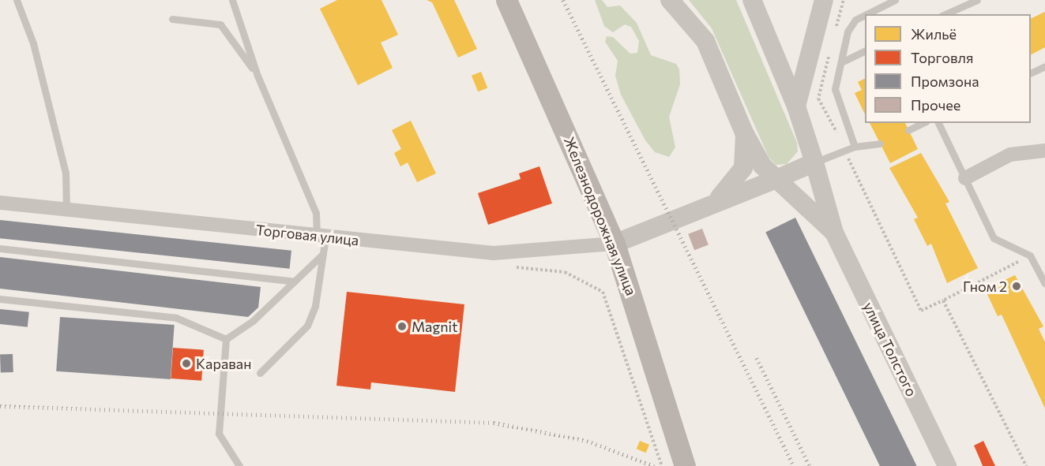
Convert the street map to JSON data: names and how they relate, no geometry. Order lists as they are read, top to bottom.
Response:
{
  "streets": {
    "main road": ["Железнодорожная улица"],
    "street": ["Торговая улица", "улица Толстого"]
  },
  "crossings": [
    ["Железнодорожная улица", "Торговая улица"]
  ],
  "places": ["Гном 2", "Magnit", "Караван"],
  "legend": [
    "Жильё",
    "Торговля",
    "Промзона",
    "Прочее"
  ]
}
